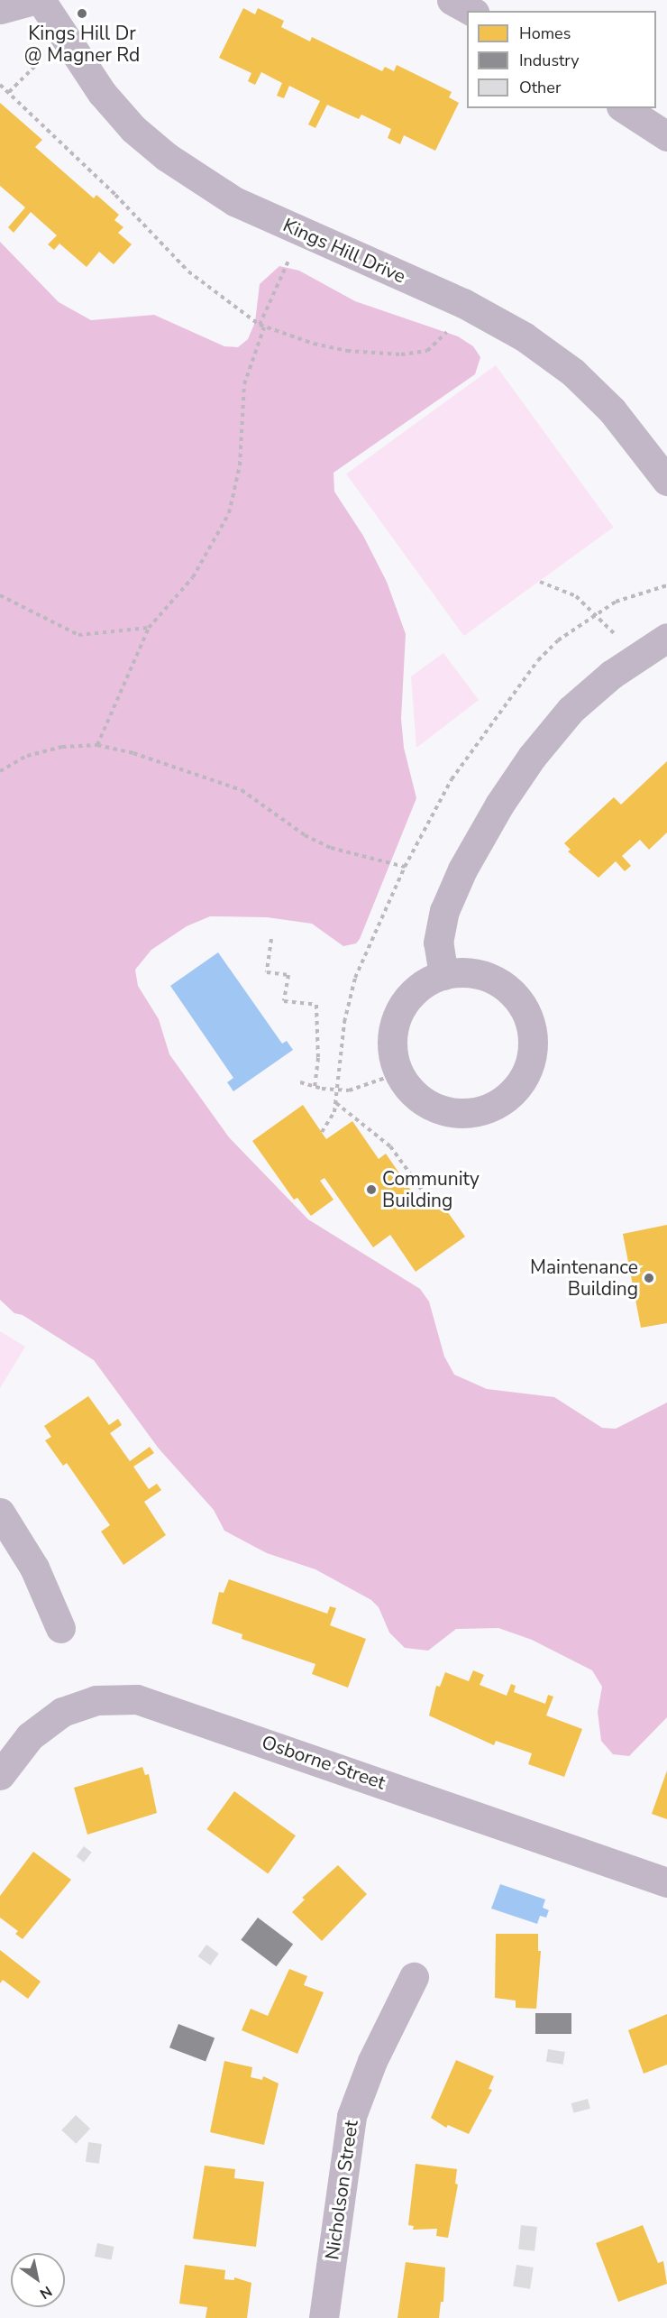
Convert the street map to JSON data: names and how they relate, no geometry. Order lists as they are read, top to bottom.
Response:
{
  "streets": {
    "street": ["Kings Hill Drive", "Osborne Street", "Nicholson Street"]
  },
  "places": ["Kings Hill Dr @ Magner Rd", "Community Building", "Maintenance Building"],
  "legend": ["Homes", "Industry", "Other"],
  "north": "bottom right"
}
